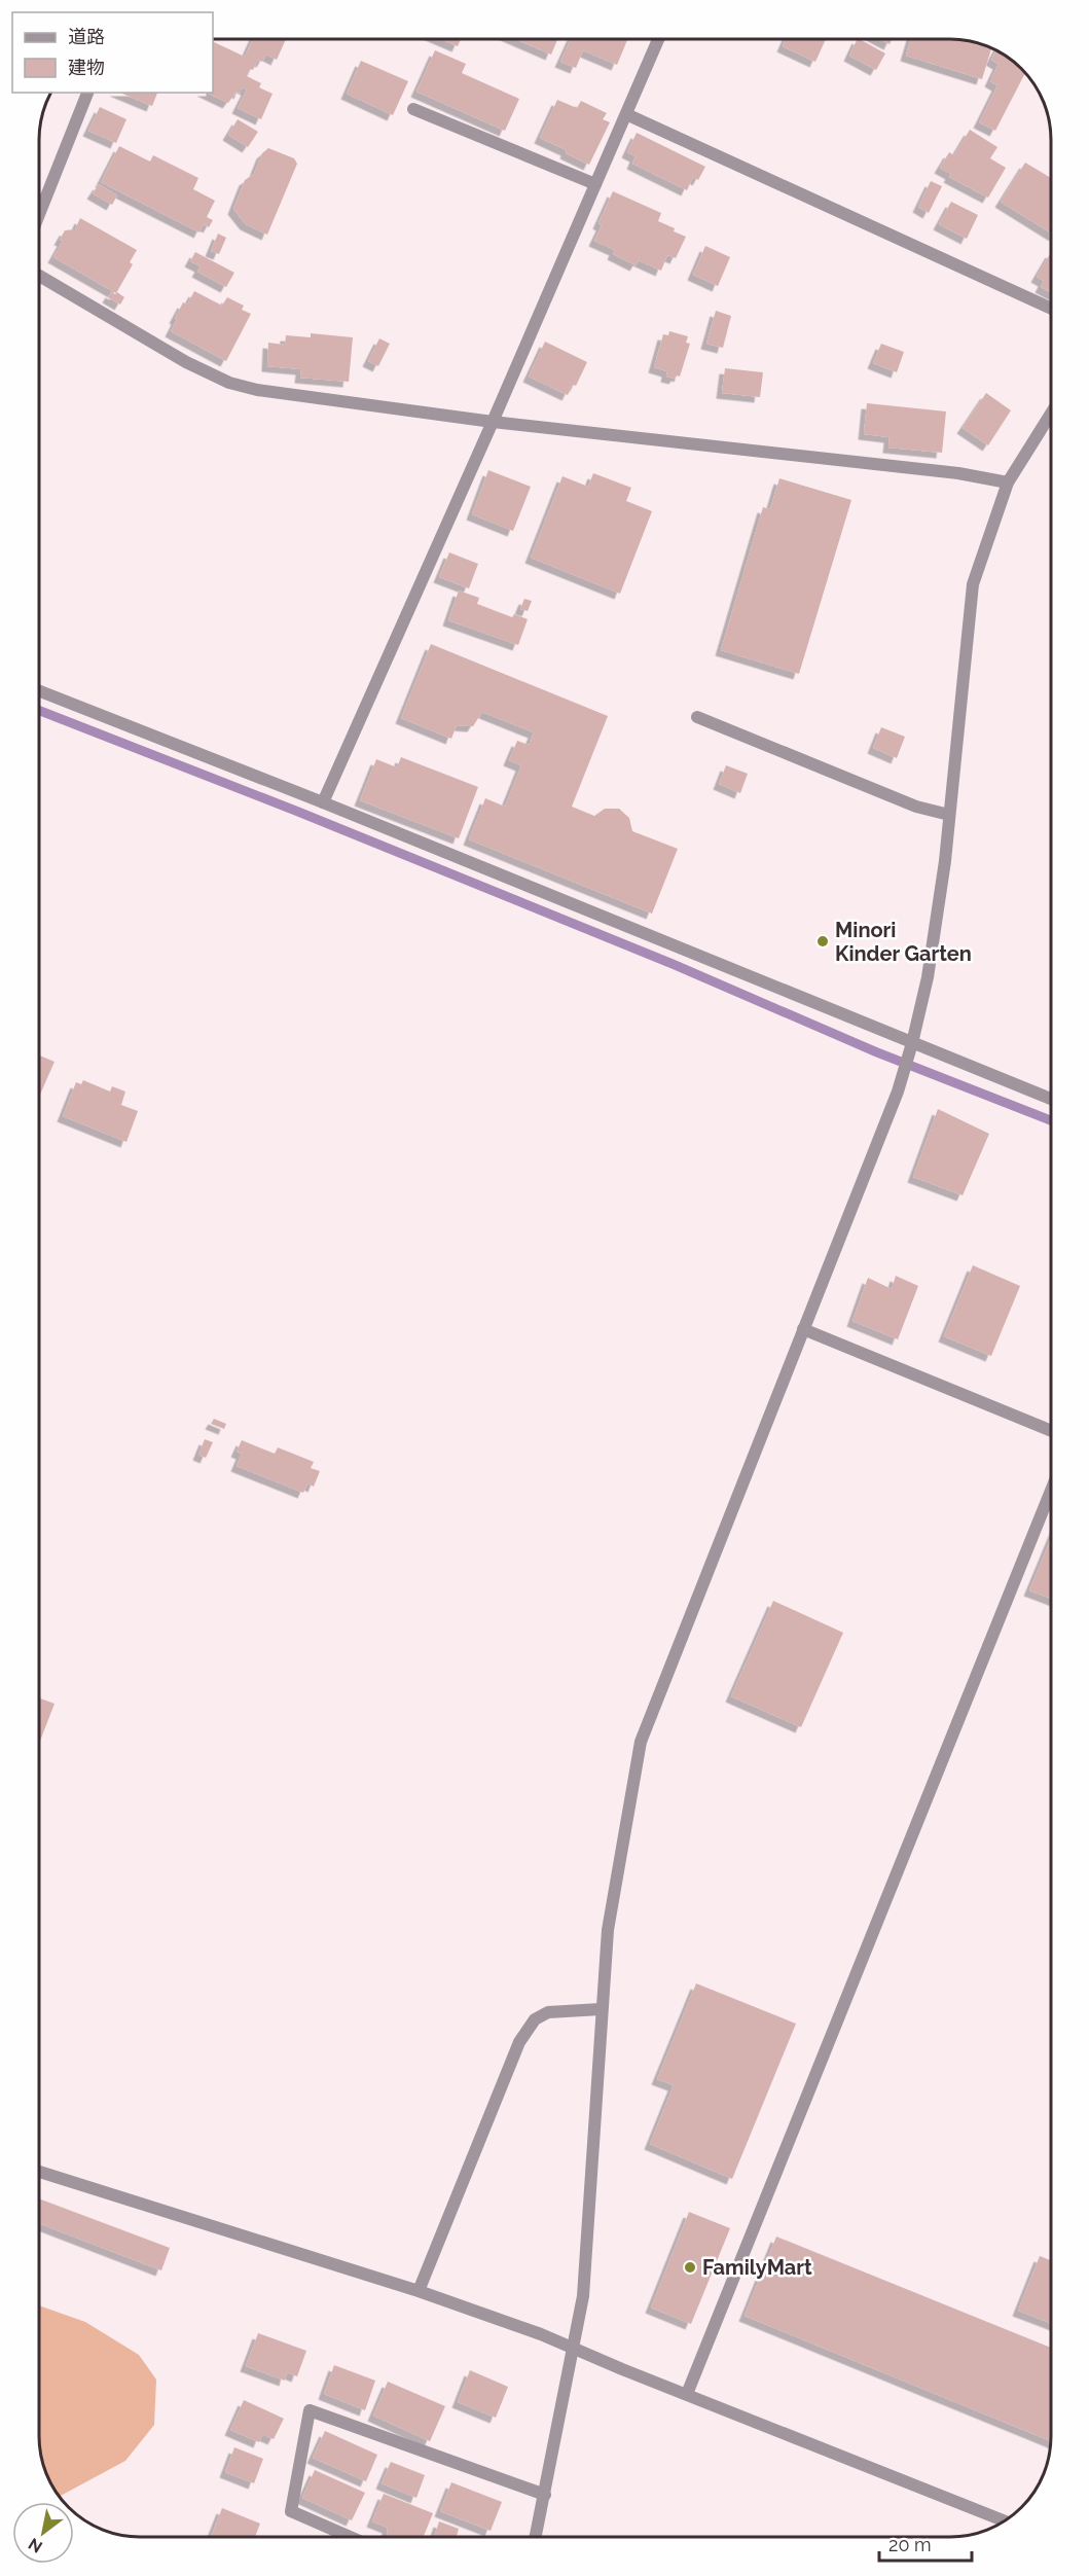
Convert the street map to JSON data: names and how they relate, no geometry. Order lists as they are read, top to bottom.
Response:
{
  "places": ["Minori Kinder Garten", "FamilyMart"],
  "legend": ["道路", "建物"],
  "scale_bar": "20 m",
  "north": "bottom left"
}
